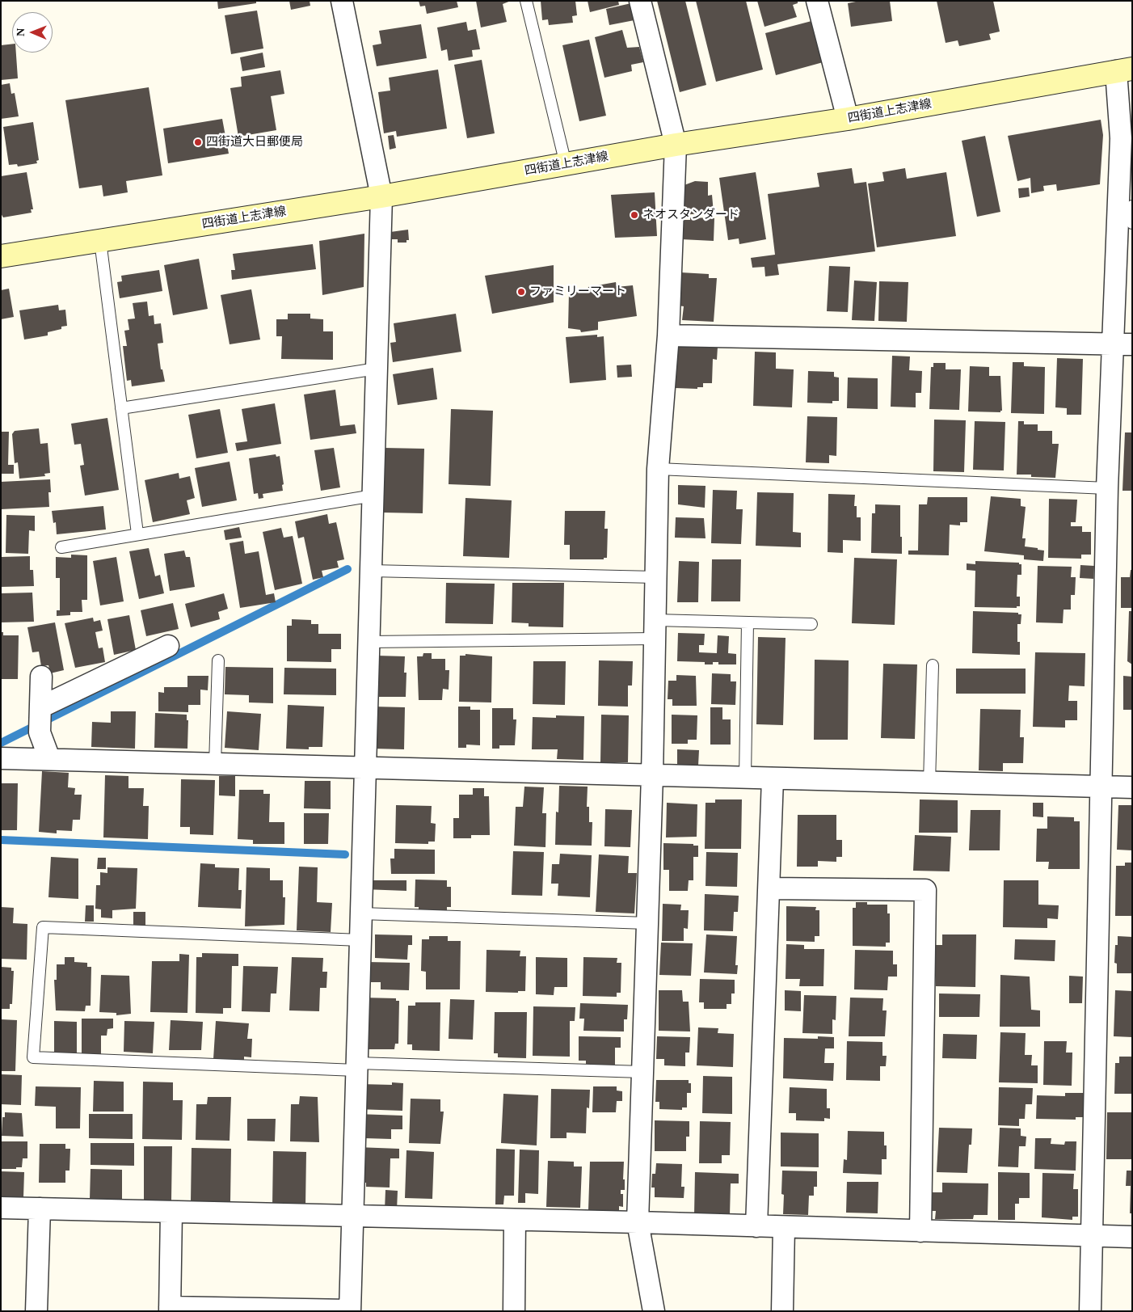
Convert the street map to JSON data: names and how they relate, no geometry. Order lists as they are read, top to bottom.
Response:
{
  "streets": {
    "main road": ["四街道上志津線"]
  },
  "places": ["四街道大日郵便局", "ネオスタンダード", "ファミリーマート"],
  "north": "left"
}
